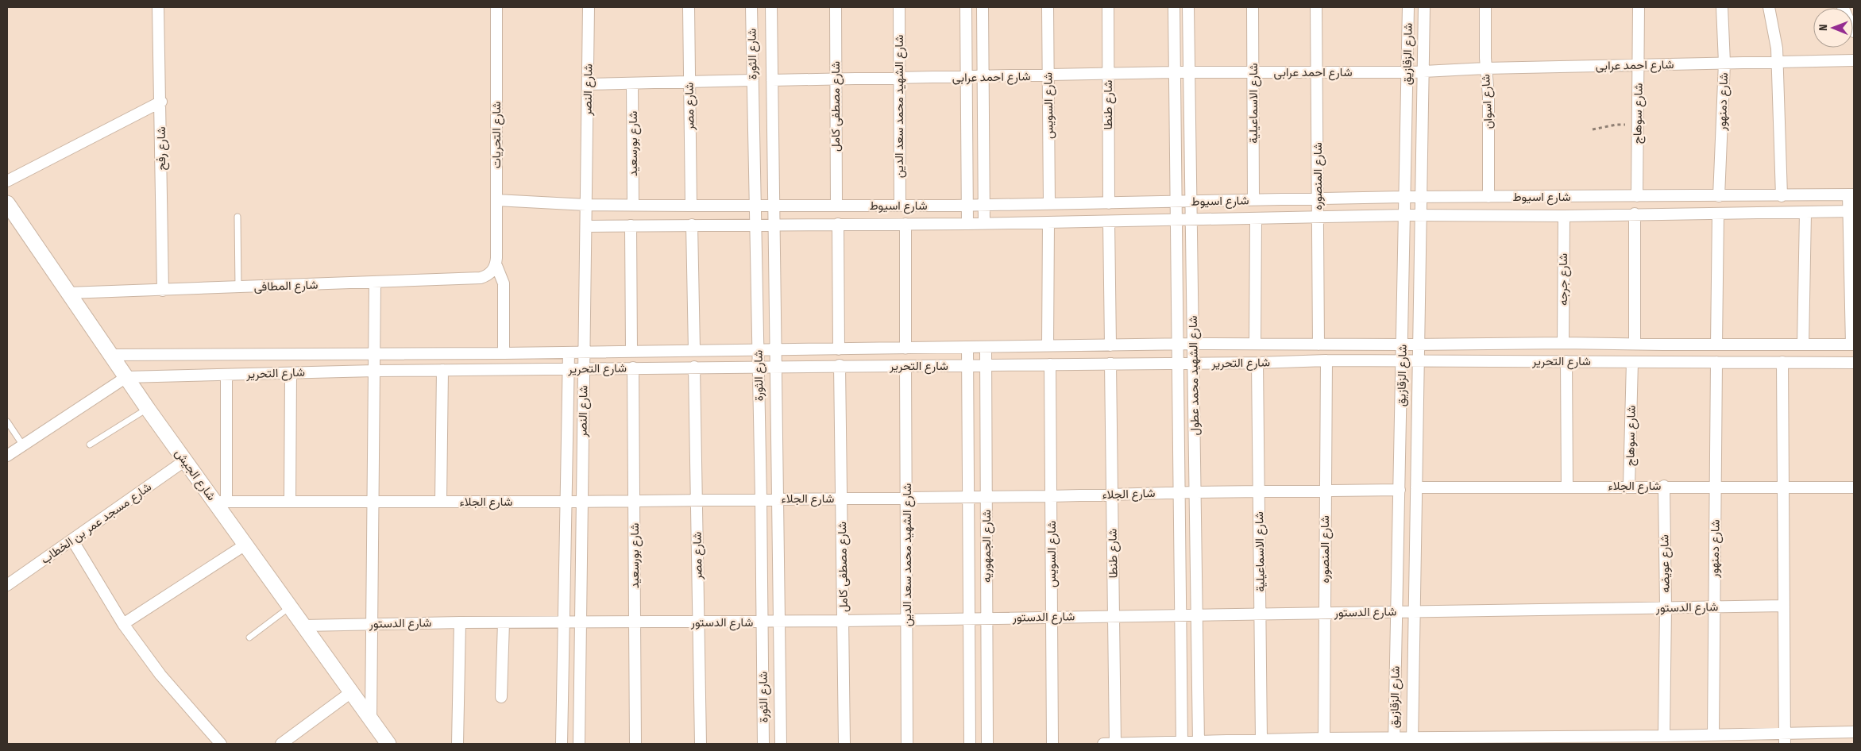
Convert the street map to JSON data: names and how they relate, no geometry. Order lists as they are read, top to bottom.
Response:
{
  "streets": {
    "main road": ["شارع الجيش"],
    "street": [
      "شارع الثورة",
      "شارع الزقازيق",
      "شارع احمد عرابى",
      "شارع النصر",
      "شارع اسوان",
      "شارع دمنهور",
      "شارع الاسماعيلية",
      "شارع طنطا",
      "شارع السويس",
      "شارع مصر",
      "شارع مصطفى كامل",
      "شارع الشهيد محمد سعد الدين",
      "شارع سوهاج",
      "شارع التحريات",
      "شارع بورسعيد",
      "شارع رفح",
      "شارع المنصوره",
      "شارع اسيوط",
      "شارع جرجه",
      "شارع المطافى",
      "شارع التحرير",
      "شارع الشهيد محمد عطول",
      "شارع الجلاء",
      "شارع مسجد عمر بن الخطاب",
      "شارع الجمهوريه",
      "شارع عويضه",
      "شارع الدستور"
    ]
  },
  "crossings": [
    ["شارع الثورة", "شارع احمد عرابى"],
    ["شارع الثورة", "شارع اسيوط"],
    ["شارع الثورة", "شارع التحرير"],
    ["شارع الثورة", "شارع الجلاء"],
    ["شارع الثورة", "شارع الدستور"],
    ["شارع الزقازيق", "شارع احمد عرابى"],
    ["شارع الزقازيق", "شارع اسيوط"],
    ["شارع الزقازيق", "شارع التحرير"],
    ["شارع الزقازيق", "شارع الجلاء"],
    ["شارع الزقازيق", "شارع الدستور"],
    ["شارع احمد عرابى", "شارع اسوان"],
    ["شارع احمد عرابى", "شارع دمنهور"],
    ["شارع احمد عرابى", "شارع الاسماعيلية"],
    ["شارع احمد عرابى", "شارع طنطا"],
    ["شارع احمد عرابى", "شارع السويس"],
    ["شارع احمد عرابى", "شارع مصطفى كامل"],
    ["شارع احمد عرابى", "شارع الشهيد محمد سعد الدين"],
    ["شارع احمد عرابى", "شارع سوهاج"],
    ["شارع احمد عرابى", "شارع المنصوره"],
    ["شارع احمد عرابى", "شارع الشهيد محمد عطول"],
    ["شارع النصر", "شارع اسيوط"],
    ["شارع النصر", "شارع التحرير"],
    ["شارع النصر", "شارع الجلاء"],
    ["شارع النصر", "شارع الدستور"],
    ["شارع اسوان", "شارع اسيوط"],
    ["شارع دمنهور", "شارع اسيوط"],
    ["شارع دمنهور", "شارع التحرير"],
    ["شارع دمنهور", "شارع الجلاء"],
    ["شارع دمنهور", "شارع الدستور"],
    ["شارع الاسماعيلية", "شارع اسيوط"],
    ["شارع الاسماعيلية", "شارع التحرير"],
    ["شارع الاسماعيلية", "شارع الجلاء"],
    ["شارع الاسماعيلية", "شارع الدستور"],
    ["شارع طنطا", "شارع اسيوط"],
    ["شارع طنطا", "شارع التحرير"],
    ["شارع طنطا", "شارع الجلاء"],
    ["شارع طنطا", "شارع الدستور"],
    ["شارع السويس", "شارع اسيوط"],
    ["شارع السويس", "شارع التحرير"],
    ["شارع السويس", "شارع الجلاء"],
    ["شارع السويس", "شارع الدستور"],
    ["شارع مصر", "شارع اسيوط"],
    ["شارع مصر", "شارع التحرير"],
    ["شارع مصر", "شارع الجلاء"],
    ["شارع مصر", "شارع الدستور"],
    ["شارع مصطفى كامل", "شارع اسيوط"],
    ["شارع مصطفى كامل", "شارع التحرير"],
    ["شارع مصطفى كامل", "شارع الجلاء"],
    ["شارع مصطفى كامل", "شارع الدستور"],
    ["شارع الشهيد محمد سعد الدين", "شارع اسيوط"],
    ["شارع الشهيد محمد سعد الدين", "شارع التحرير"],
    ["شارع الشهيد محمد سعد الدين", "شارع الجلاء"],
    ["شارع الشهيد محمد سعد الدين", "شارع الدستور"],
    ["شارع سوهاج", "شارع اسيوط"],
    ["شارع سوهاج", "شارع التحرير"],
    ["شارع سوهاج", "شارع الجلاء"],
    ["شارع التحريات", "شارع اسيوط"],
    ["شارع التحريات", "شارع المطافى"],
    ["شارع بورسعيد", "شارع اسيوط"],
    ["شارع بورسعيد", "شارع التحرير"],
    ["شارع بورسعيد", "شارع الجلاء"],
    ["شارع بورسعيد", "شارع الدستور"],
    ["شارع رفح", "شارع المطافى"],
    ["شارع المنصوره", "شارع اسيوط"],
    ["شارع المنصوره", "شارع التحرير"],
    ["شارع المنصوره", "شارع الجلاء"],
    ["شارع المنصوره", "شارع الدستور"],
    ["شارع اسيوط", "شارع جرجه"],
    ["شارع اسيوط", "شارع الشهيد محمد عطول"],
    ["شارع جرجه", "شارع التحرير"],
    ["شارع المطافى", "شارع الجيش"],
    ["شارع التحرير", "شارع الشهيد محمد عطول"],
    ["شارع التحرير", "شارع الجيش"],
    ["شارع التحرير", "شارع الجمهوريه"],
    ["شارع الشهيد محمد عطول", "شارع الجلاء"],
    ["شارع الشهيد محمد عطول", "شارع الدستور"],
    ["شارع الجيش", "شارع الجلاء"],
    ["شارع الجيش", "شارع مسجد عمر بن الخطاب"],
    ["شارع الجيش", "شارع الدستور"],
    ["شارع الجلاء", "شارع الجمهوريه"],
    ["شارع الجلاء", "شارع عويضه"],
    ["شارع الجمهوريه", "شارع الدستور"],
    ["شارع عويضه", "شارع الدستور"]
  ],
  "north": "left"
}
